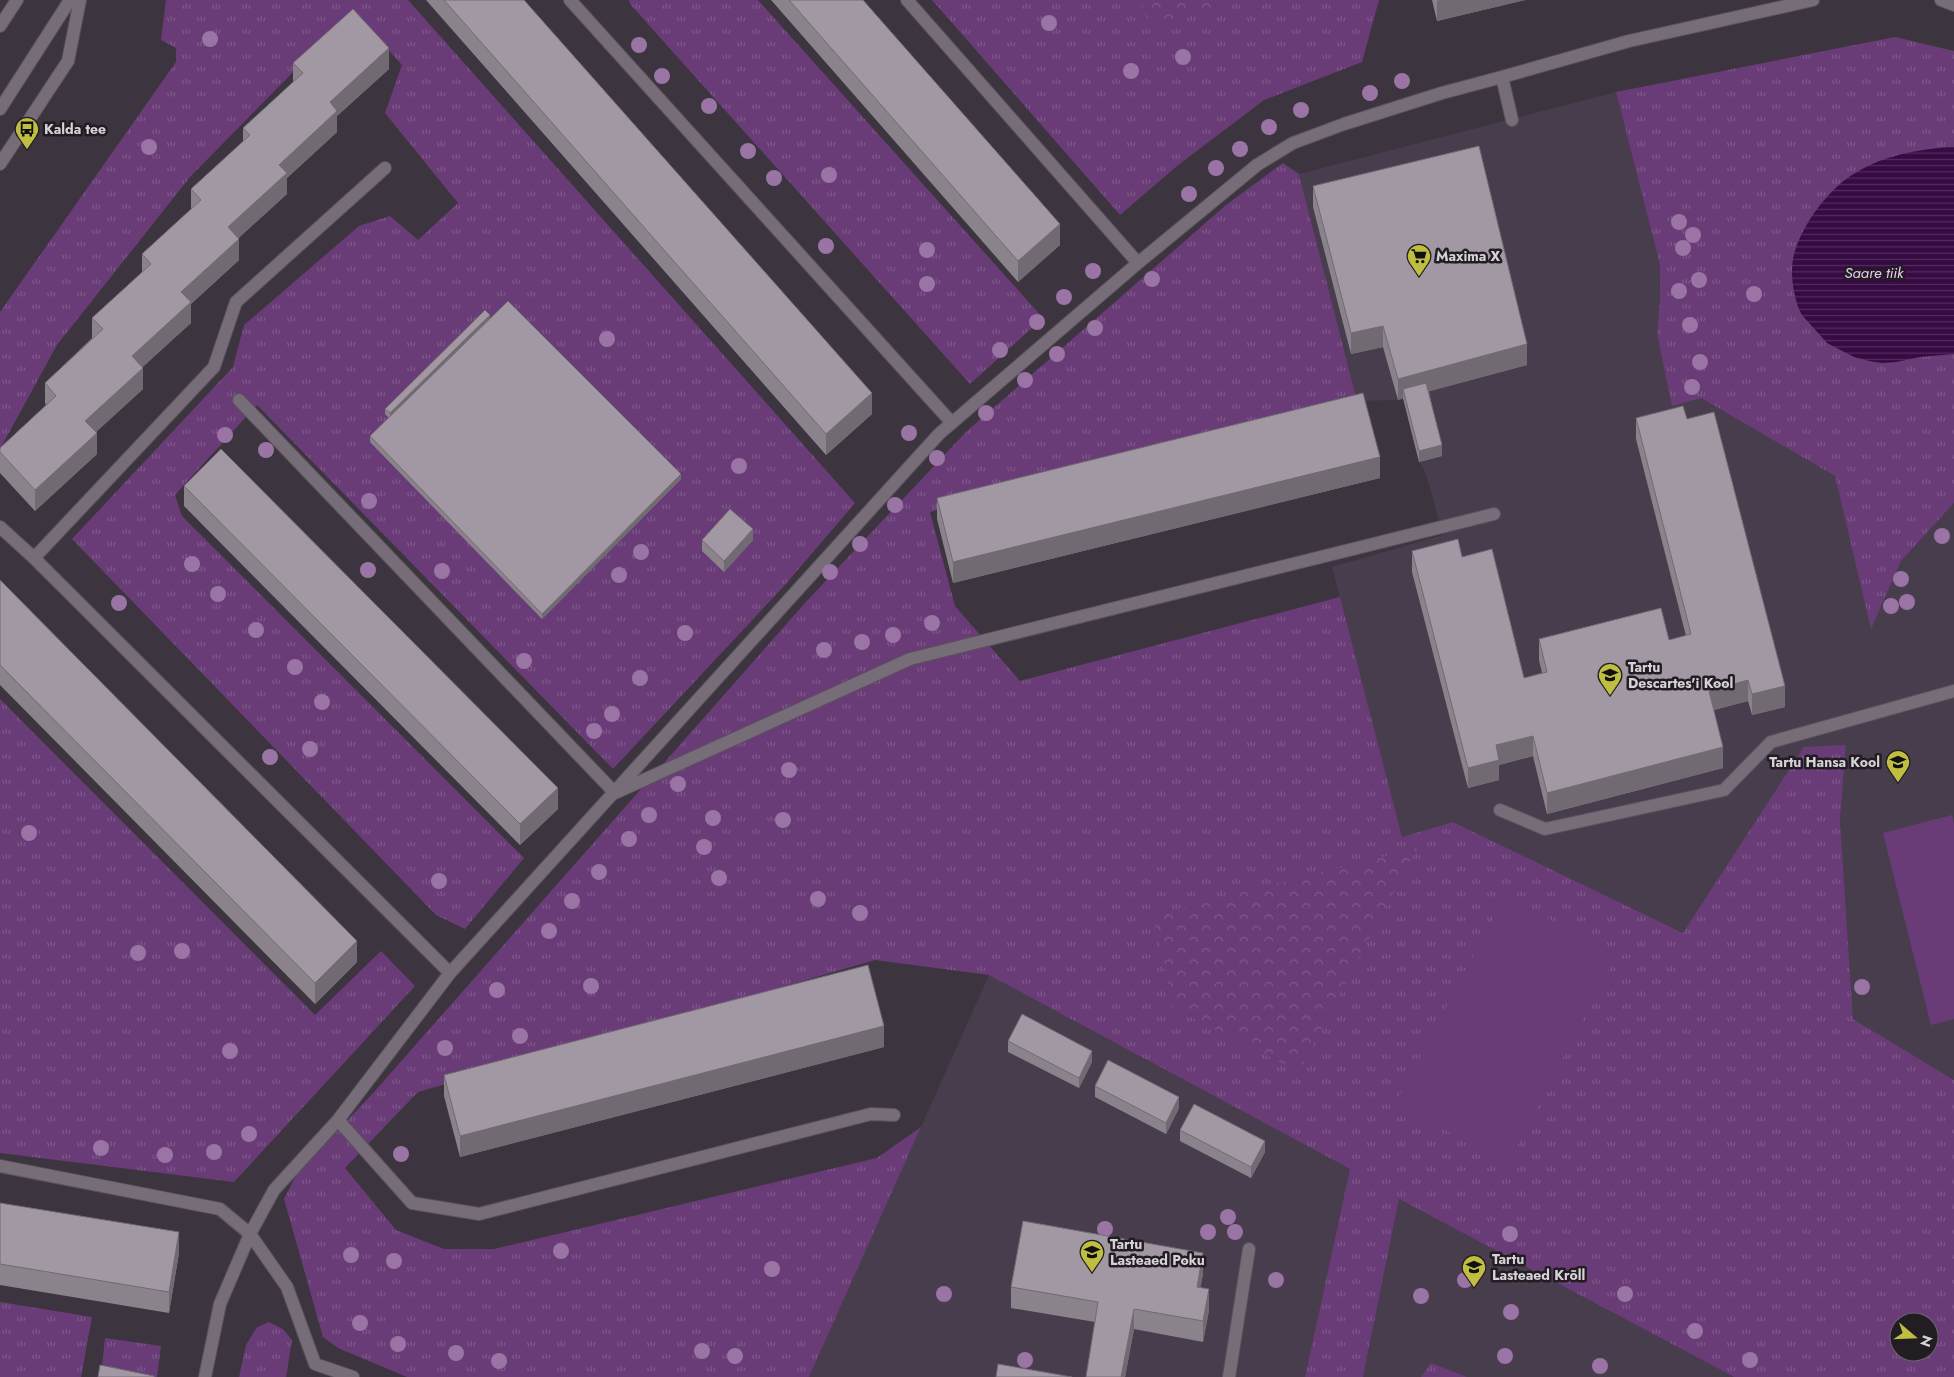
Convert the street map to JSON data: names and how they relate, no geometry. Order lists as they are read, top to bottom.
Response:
{
  "water": ["Saare tiik"],
  "places": {
    "bus stop": ["Kalda tee"],
    "supermarket": ["Maxima X"],
    "school or university": [
      "Tartu Descartes'i Kool",
      "Tartu Hansa Kool",
      "Tartu Lasteaed Poku",
      "Tartu Lasteaed Krõll"
    ]
  },
  "north": "right"
}
